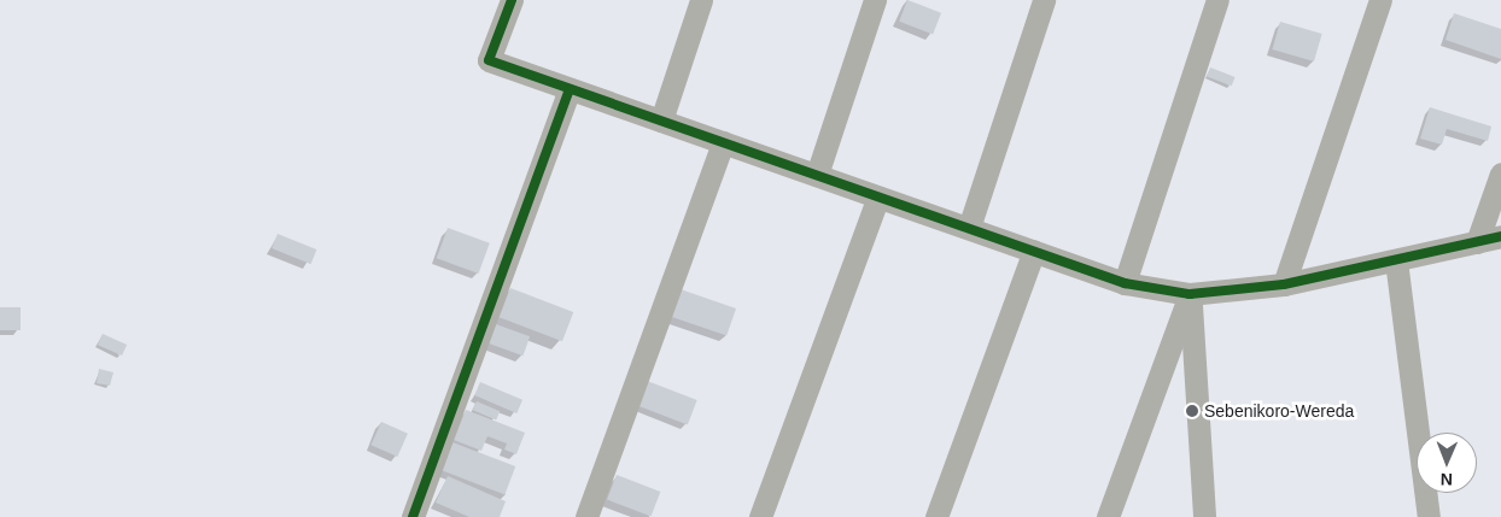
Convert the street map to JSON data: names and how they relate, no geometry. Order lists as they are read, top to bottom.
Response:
{
  "places": ["Sebenikoro-Wereda"],
  "north": "bottom"
}
